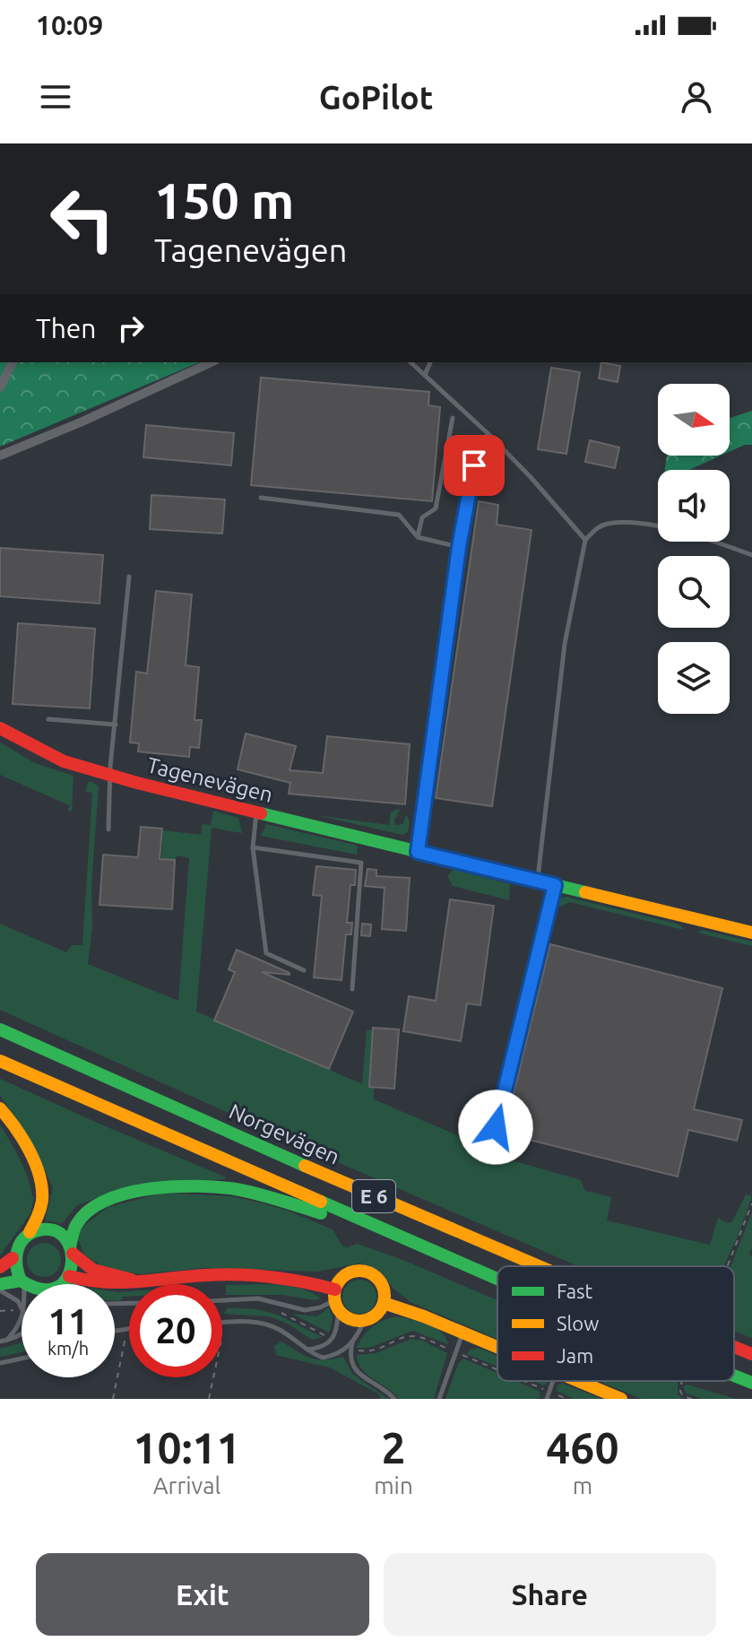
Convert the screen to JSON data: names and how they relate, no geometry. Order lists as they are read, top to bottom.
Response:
{
  "streets": {
    "main road": ["Tagenevägen", "Norgevägen", "E 6"]
  },
  "legend": ["Fast", "Slow", "Jam"],
  "north": "right",
  "page": {
    "status": "10:09",
    "header": "GoPilot",
    "turn": ["150 m", "Tagenevägen"],
    "then": "Then",
    "speed": "11 km/h",
    "limit": "20",
    "eta": [
      "10:11",
      "Arrival",
      "2",
      "min",
      "460",
      "m"
    ],
    "buttons": ["Exit", "Share"]
  }
}
